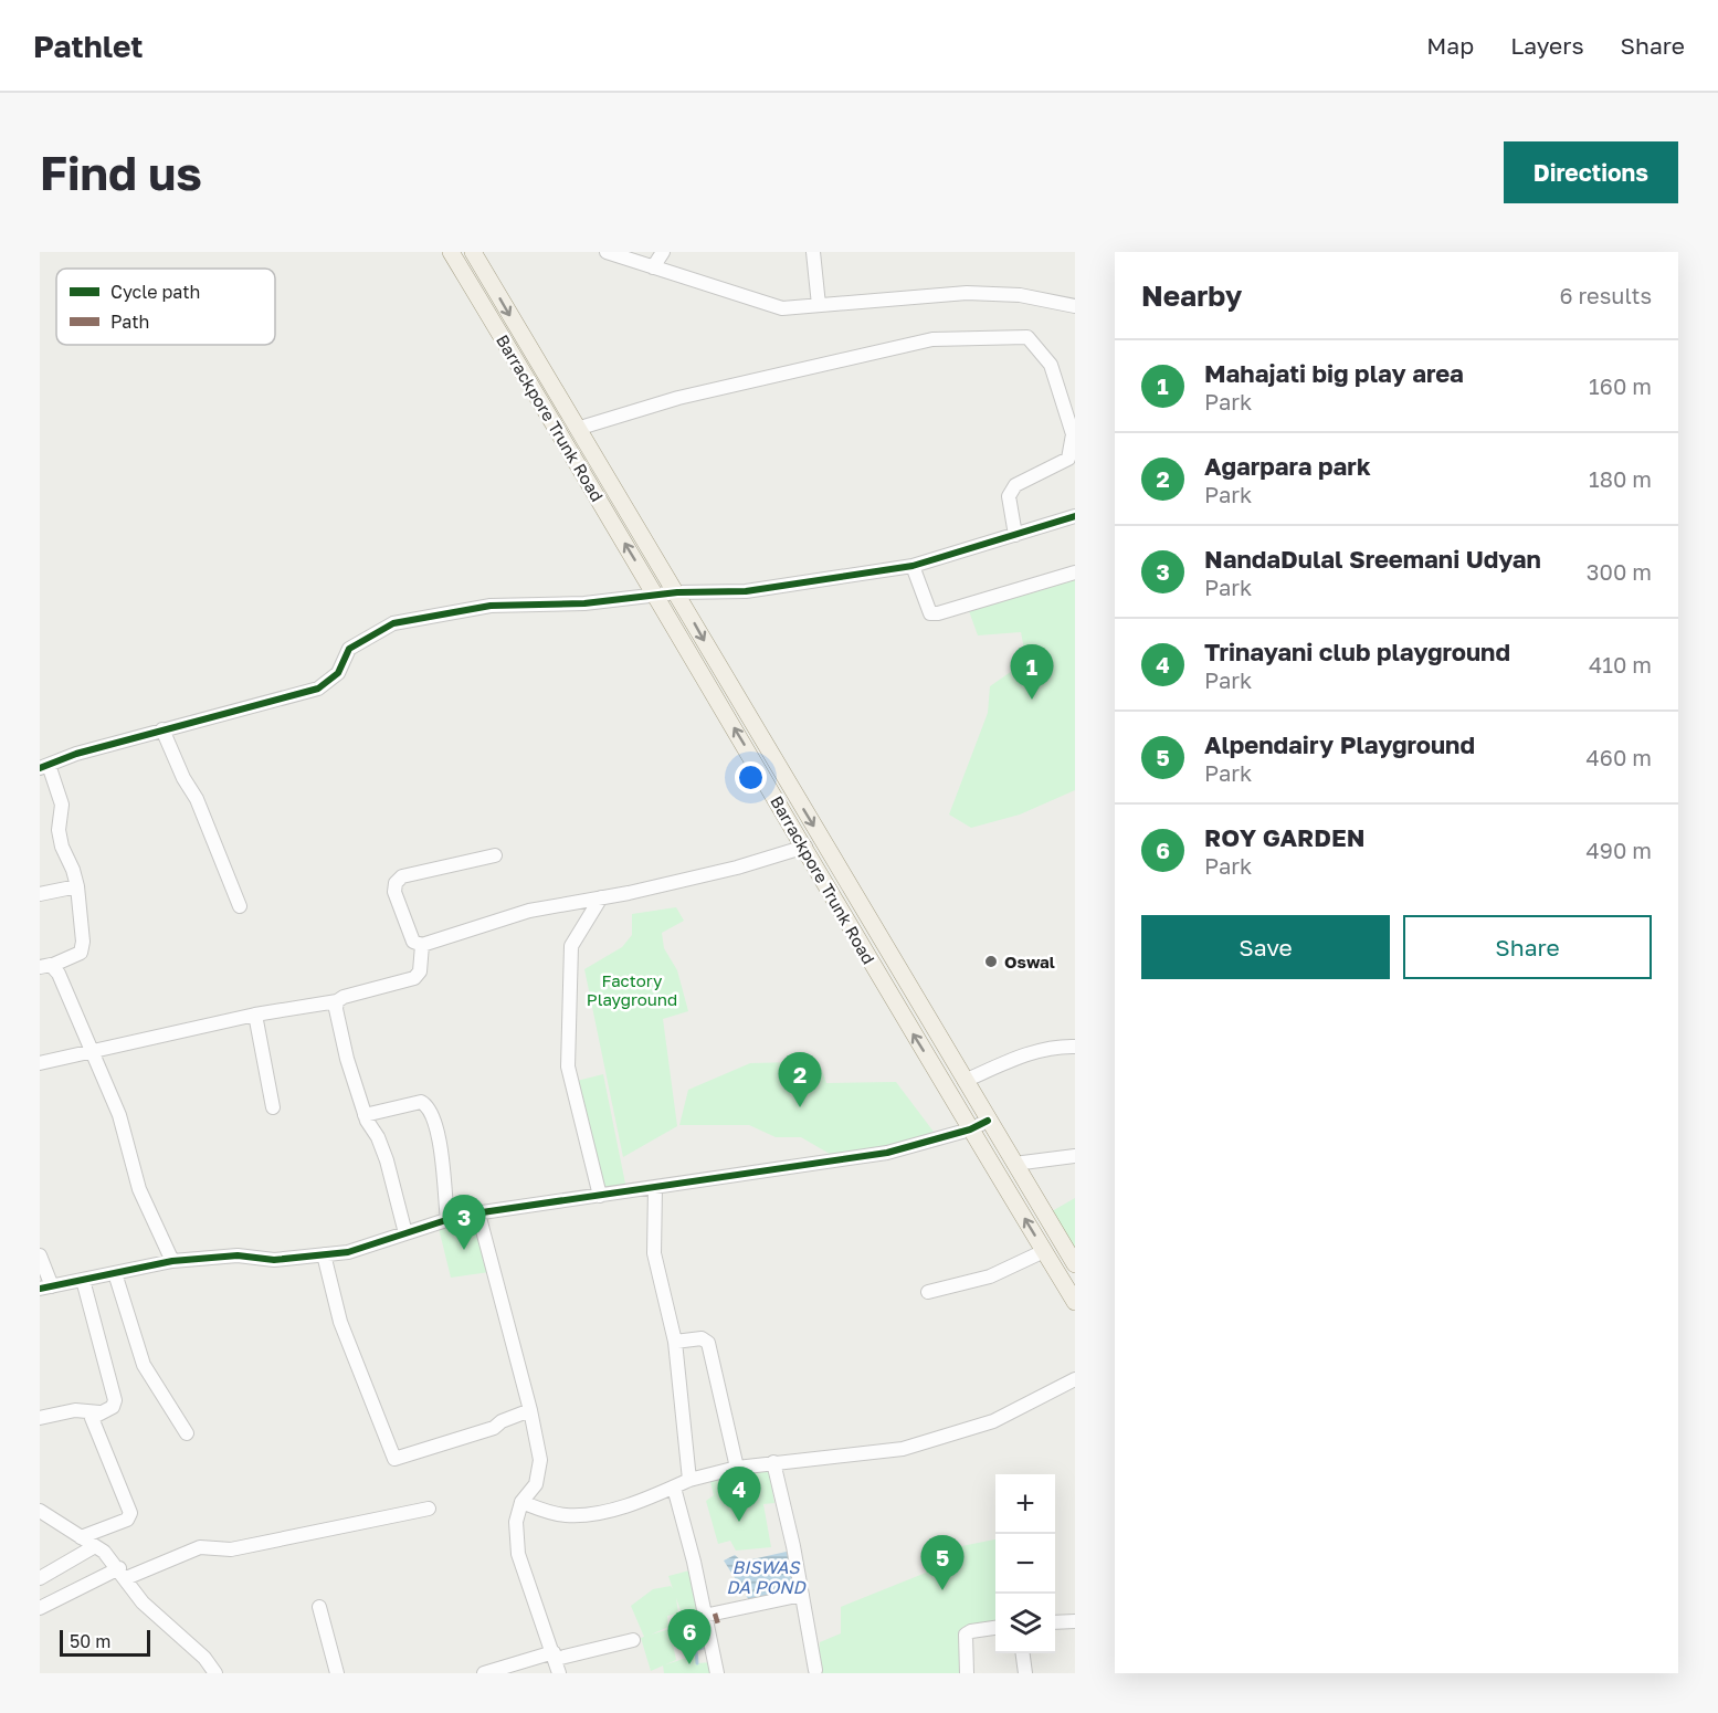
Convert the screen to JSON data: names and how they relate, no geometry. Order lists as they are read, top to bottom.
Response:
{
  "streets": {
    "main road": ["Barrackpore Trunk Road"]
  },
  "water": ["BISWAS DA POND"],
  "parks": ["Factory Playground"],
  "places": ["Oswal"],
  "legend": ["Cycle path", "Path"],
  "scale_bar": "50 m",
  "page": {
    "header": "Pathlet",
    "nav": ["Map", "Layers", "Share"],
    "buttons": [
      "Directions",
      ["Save", "Share"]
    ],
    "title": "Find us",
    "heading": ["Nearby", "6 results"],
    "list": [
      {
        "mark": "1",
        "name": "Mahajati big play area",
        "note": "Park",
        "value": "160 m"
      },
      {
        "mark": "2",
        "name": "Agarpara park",
        "note": "Park",
        "value": "180 m"
      },
      {
        "mark": "3",
        "name": "NandaDulal Sreemani Udyan",
        "note": "Park",
        "value": "300 m"
      },
      {
        "mark": "4",
        "name": "Trinayani club playground",
        "note": "Park",
        "value": "410 m"
      },
      {
        "mark": "5",
        "name": "Alpendairy Playground",
        "note": "Park",
        "value": "460 m"
      },
      {
        "mark": "6",
        "name": "ROY GARDEN",
        "note": "Park",
        "value": "490 m"
      }
    ],
    "pins": [
      "1",
      "2",
      "3",
      "4",
      "5",
      "6"
    ],
    "map_buttons": ["+", "−"],
    "scale": "50 m"
  }
}
